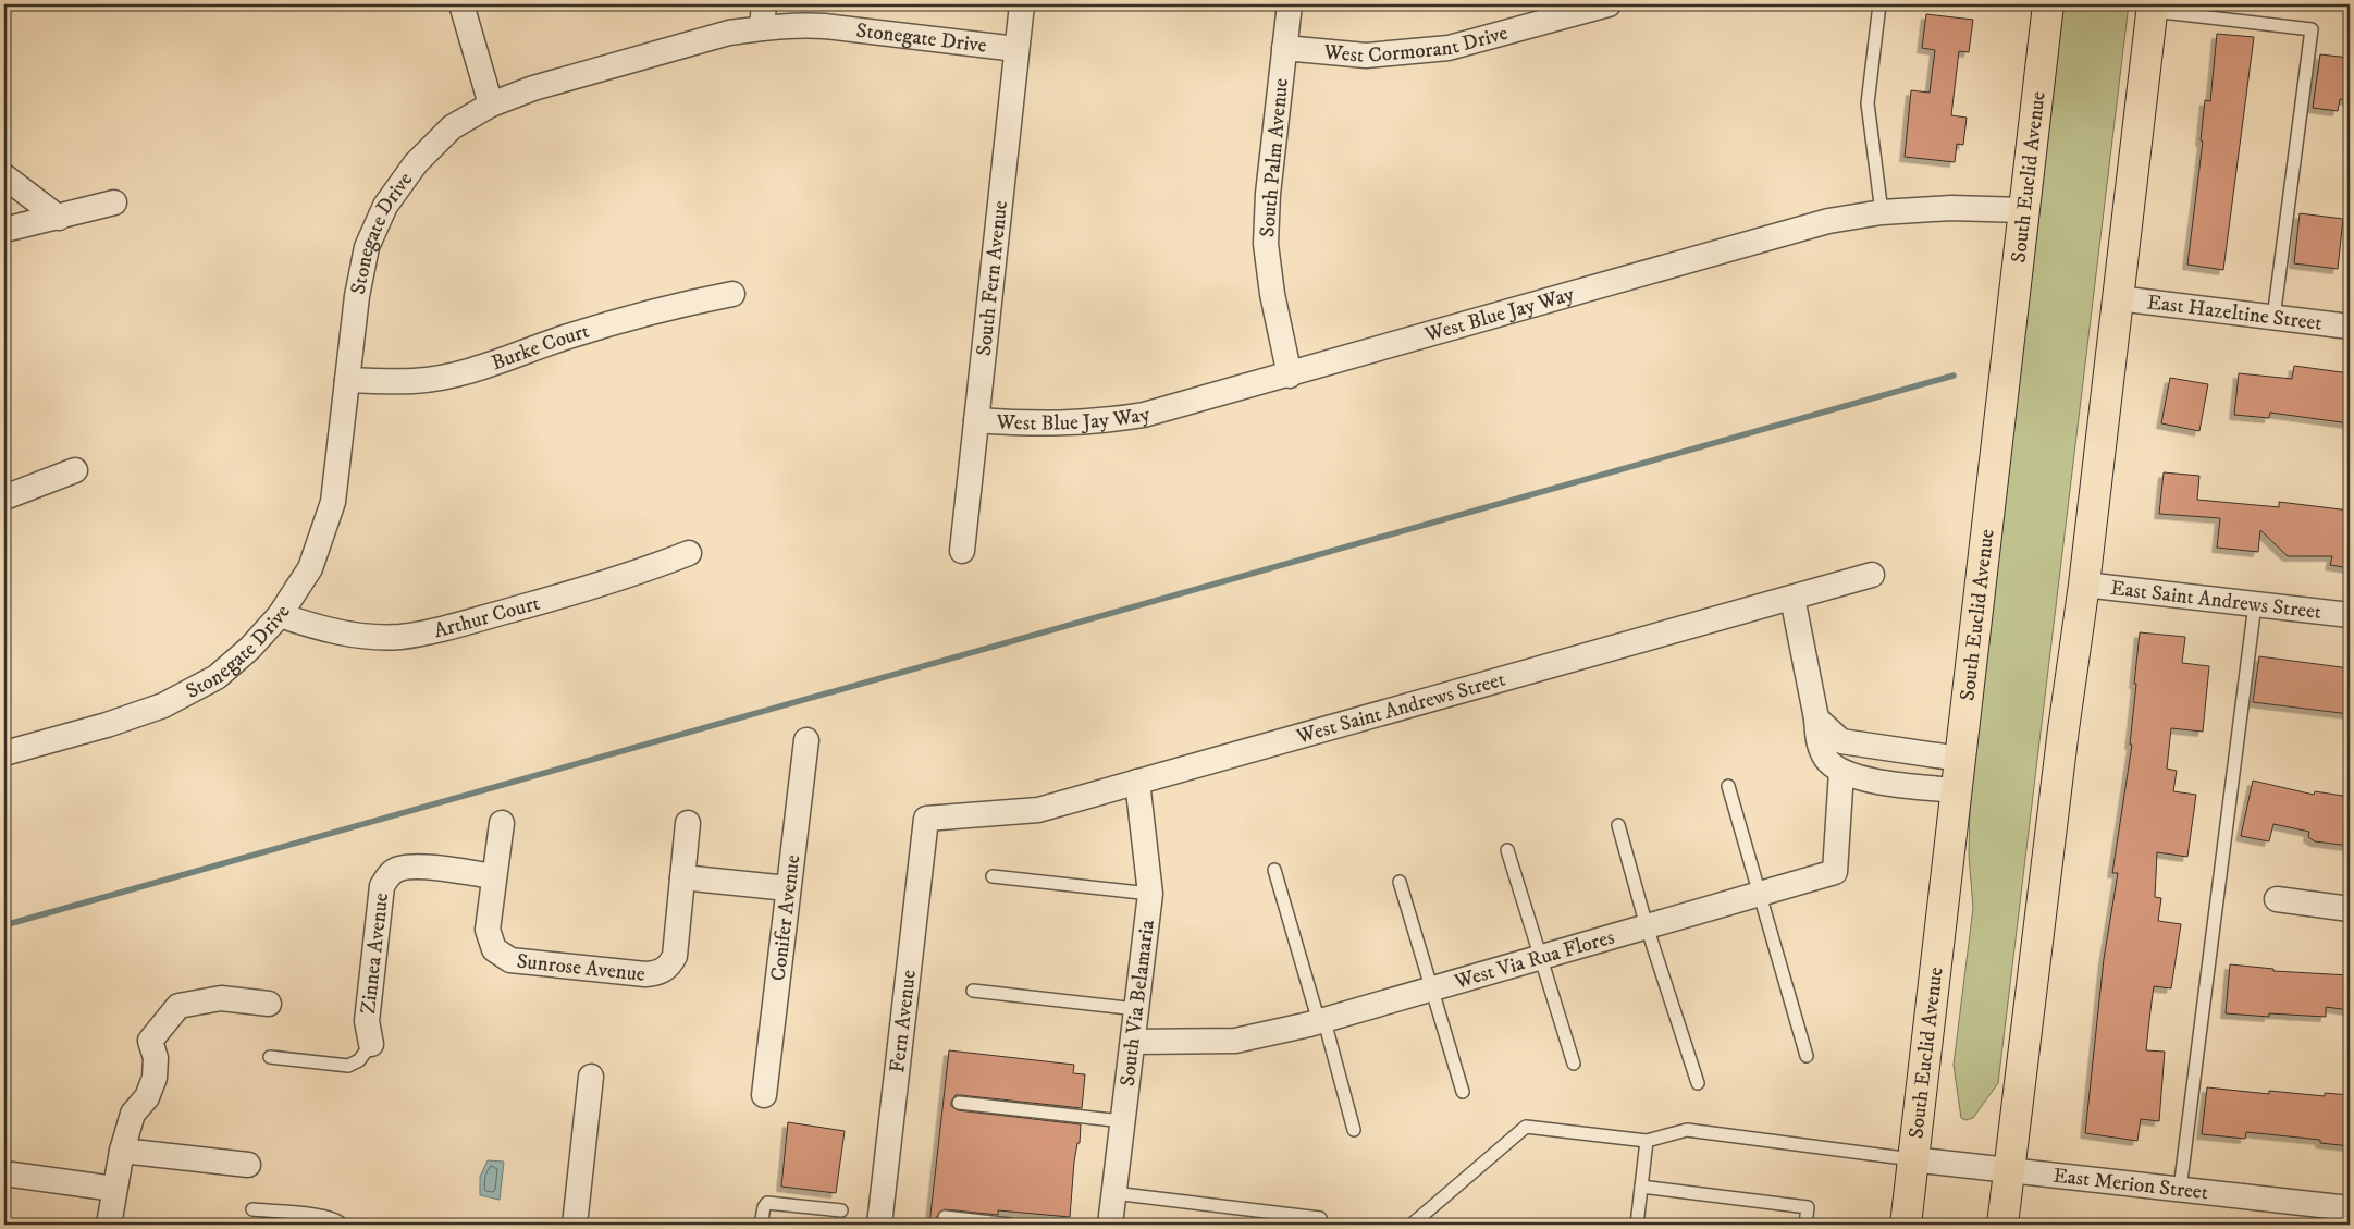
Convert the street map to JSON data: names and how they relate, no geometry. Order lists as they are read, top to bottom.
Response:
{
  "streets": {
    "main road": ["South Euclid Avenue"],
    "street": [
      "Stonegate Drive",
      "West Cormorant Drive",
      "South Palm Avenue",
      "South Fern Avenue",
      "East Hazeltine Street",
      "West Blue Jay Way",
      "Burke Court",
      "East Saint Andrews Street",
      "Arthur Court",
      "West Saint Andrews Street",
      "Conifer Avenue",
      "Zinnea Avenue",
      "West Via Rua Flores",
      "Sunrose Avenue",
      "South Via Belamaria",
      "Fern Avenue",
      "East Merion Street"
    ]
  },
  "crossings": [
    ["Stonegate Drive", "South Fern Avenue"],
    ["Stonegate Drive", "Burke Court"],
    ["Stonegate Drive", "Arthur Court"],
    ["West Cormorant Drive", "South Palm Avenue"],
    ["South Palm Avenue", "West Blue Jay Way"],
    ["South Euclid Avenue", "West Blue Jay Way"],
    ["South Euclid Avenue", "East Merion Street"],
    ["South Fern Avenue", "West Blue Jay Way"],
    ["West Saint Andrews Street", "South Via Belamaria"],
    ["West Saint Andrews Street", "Fern Avenue"],
    ["Zinnea Avenue", "Sunrose Avenue"],
    ["West Via Rua Flores", "South Via Belamaria"]
  ]
}
